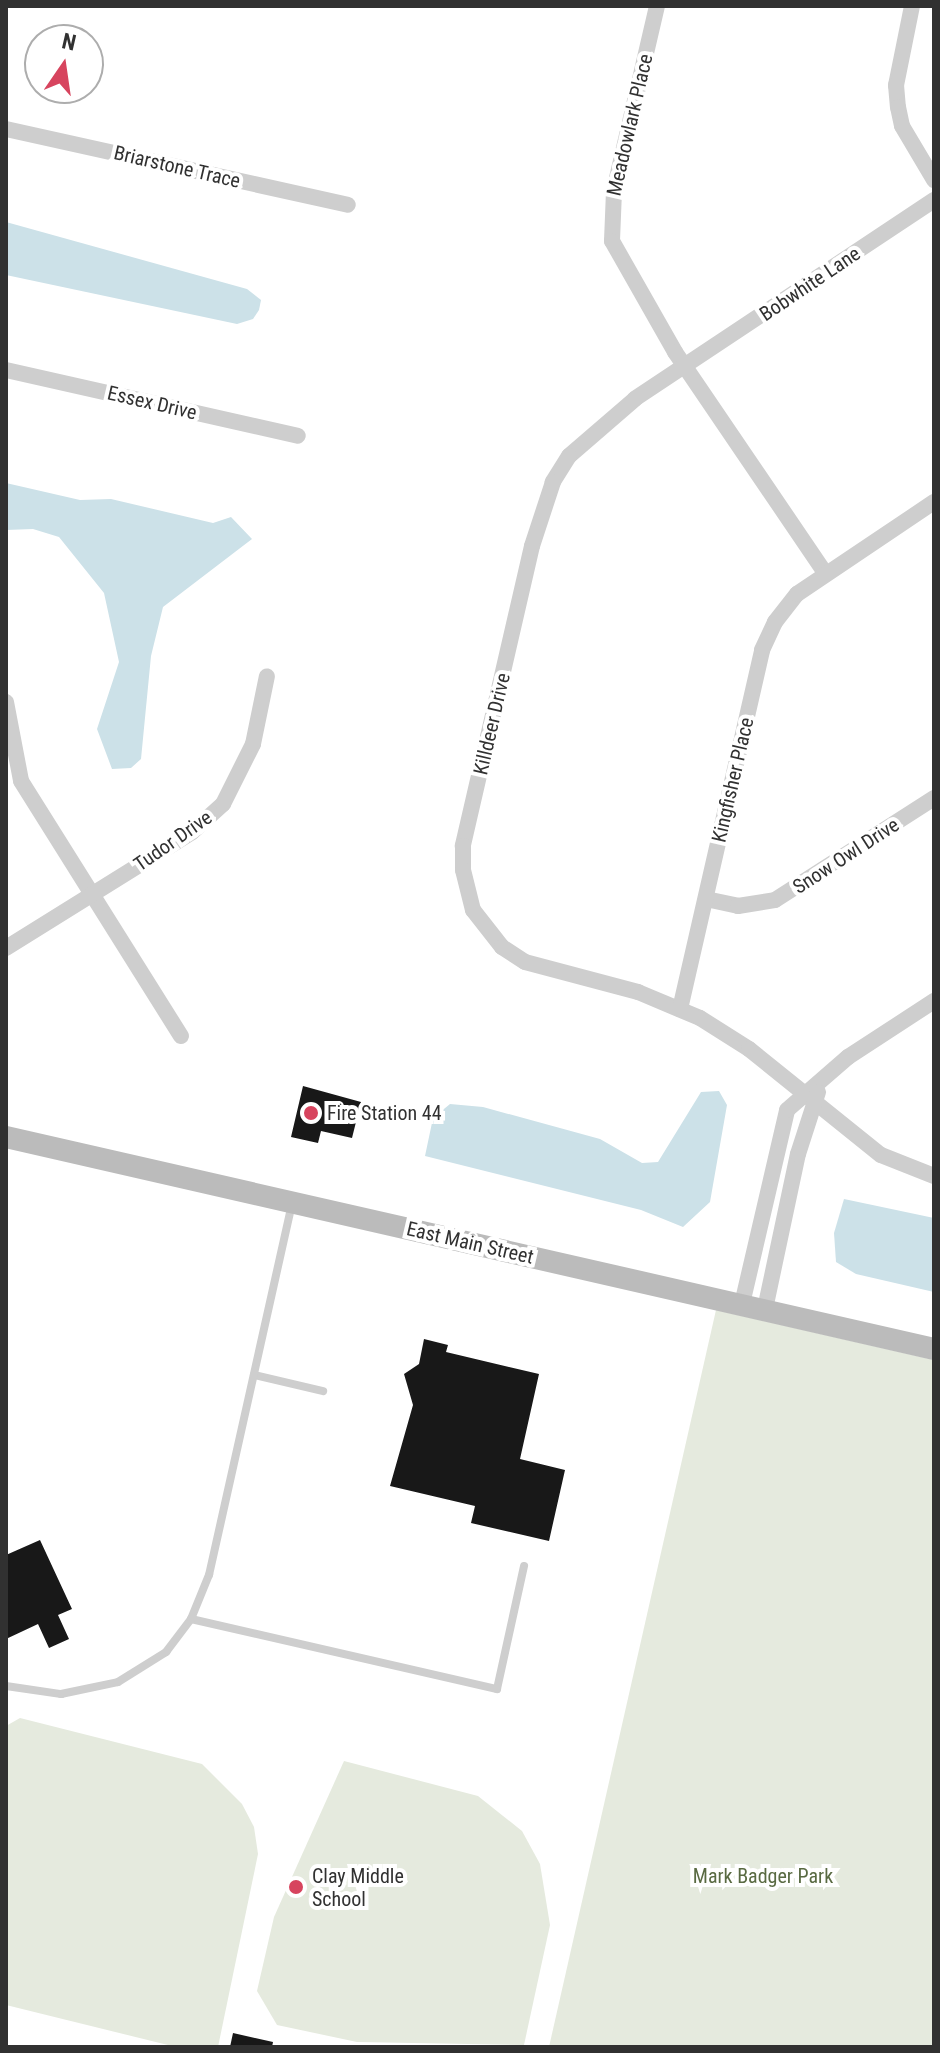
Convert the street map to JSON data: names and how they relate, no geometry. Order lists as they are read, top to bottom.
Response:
{
  "streets": {
    "main road": ["East Main Street"],
    "street": [
      "Meadowlark Place",
      "Briarstone Trace",
      "Bobwhite Lane",
      "Essex Drive",
      "Killdeer Drive",
      "Kingfisher Place",
      "Tudor Drive",
      "Snow Owl Drive"
    ]
  },
  "crossings": [
    ["Meadowlark Place", "Bobwhite Lane"],
    ["Meadowlark Place", "Killdeer Drive"],
    ["Meadowlark Place", "Kingfisher Place"],
    ["Bobwhite Lane", "Killdeer Drive"],
    ["Killdeer Drive", "Kingfisher Place"],
    ["Kingfisher Place", "Snow Owl Drive"]
  ],
  "parks": ["Mark Badger Park"],
  "places": ["Fire Station 44", "Clay Middle School"],
  "north": "top"
}
